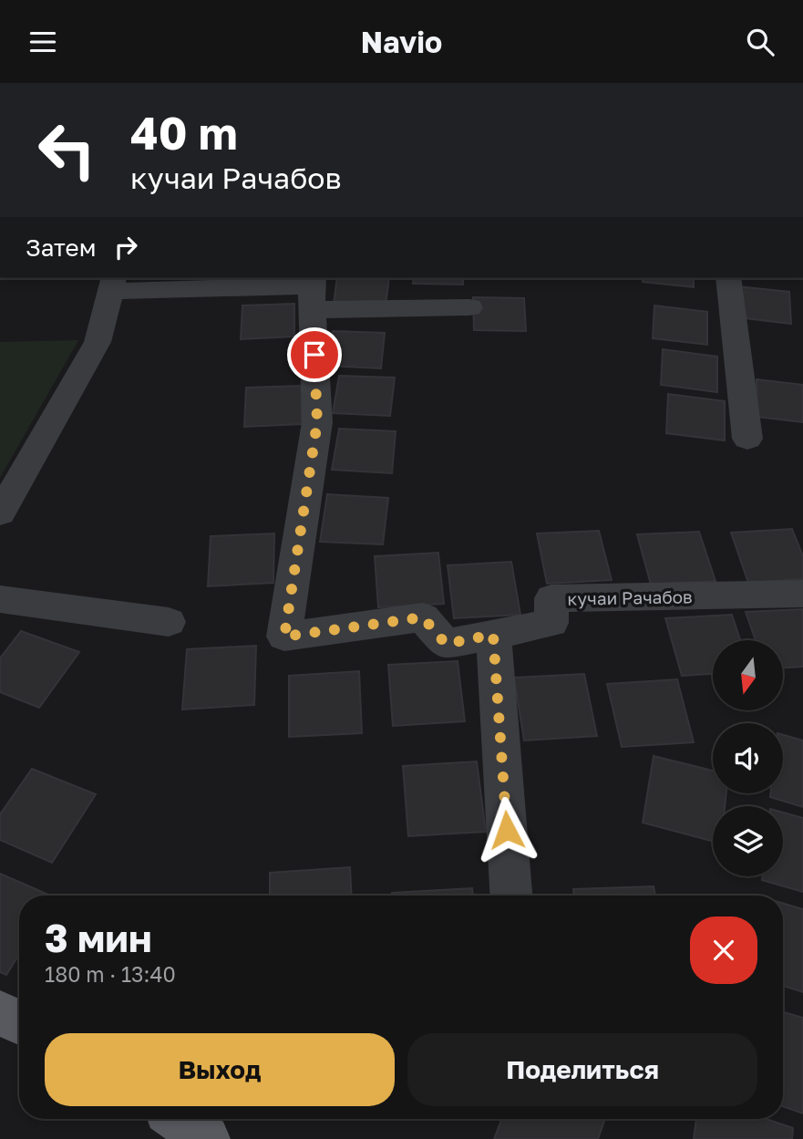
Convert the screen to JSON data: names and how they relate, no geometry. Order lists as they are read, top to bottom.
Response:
{
  "streets": {
    "street": ["кучаи Рачабов"]
  },
  "north": "bottom",
  "page": {
    "header": "Navio",
    "turn": ["40 m", "кучаи Рачабов"],
    "then": "Затем",
    "heading": ["3 мин", "180 m · 13:40"],
    "buttons": ["Выход", "Поделиться"]
  }
}
